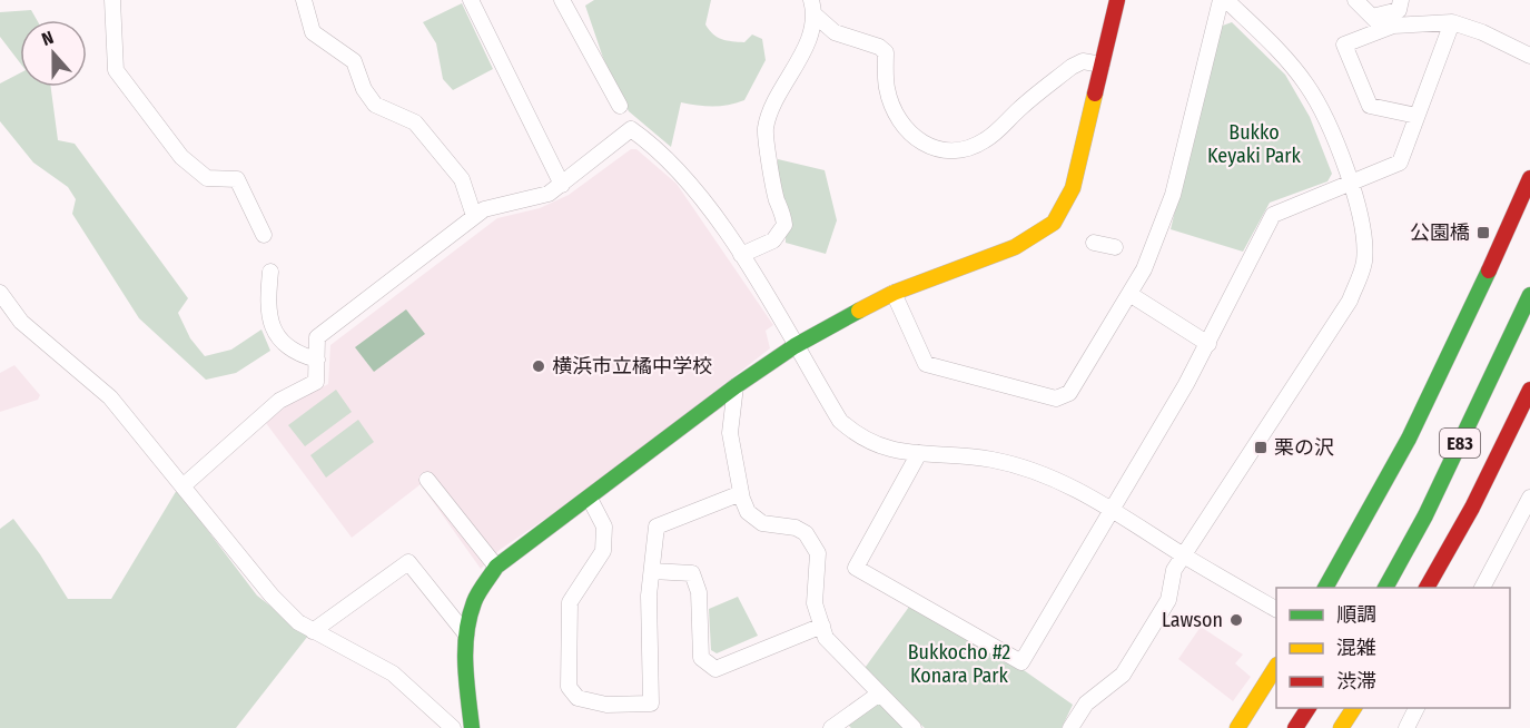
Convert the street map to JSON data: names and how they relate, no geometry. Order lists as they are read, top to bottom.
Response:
{
  "streets": {
    "main road": ["E83"]
  },
  "parks": ["Bukko Keyaki Park", "Bukkocho #2 Konara Park"],
  "places": {
    "transit": ["公園橋", "栗の沢"],
    "other": ["横浜市立橘中学校", "Lawson"]
  },
  "legend": ["順調", "混雑", "渋滞"],
  "north": "top"
}
